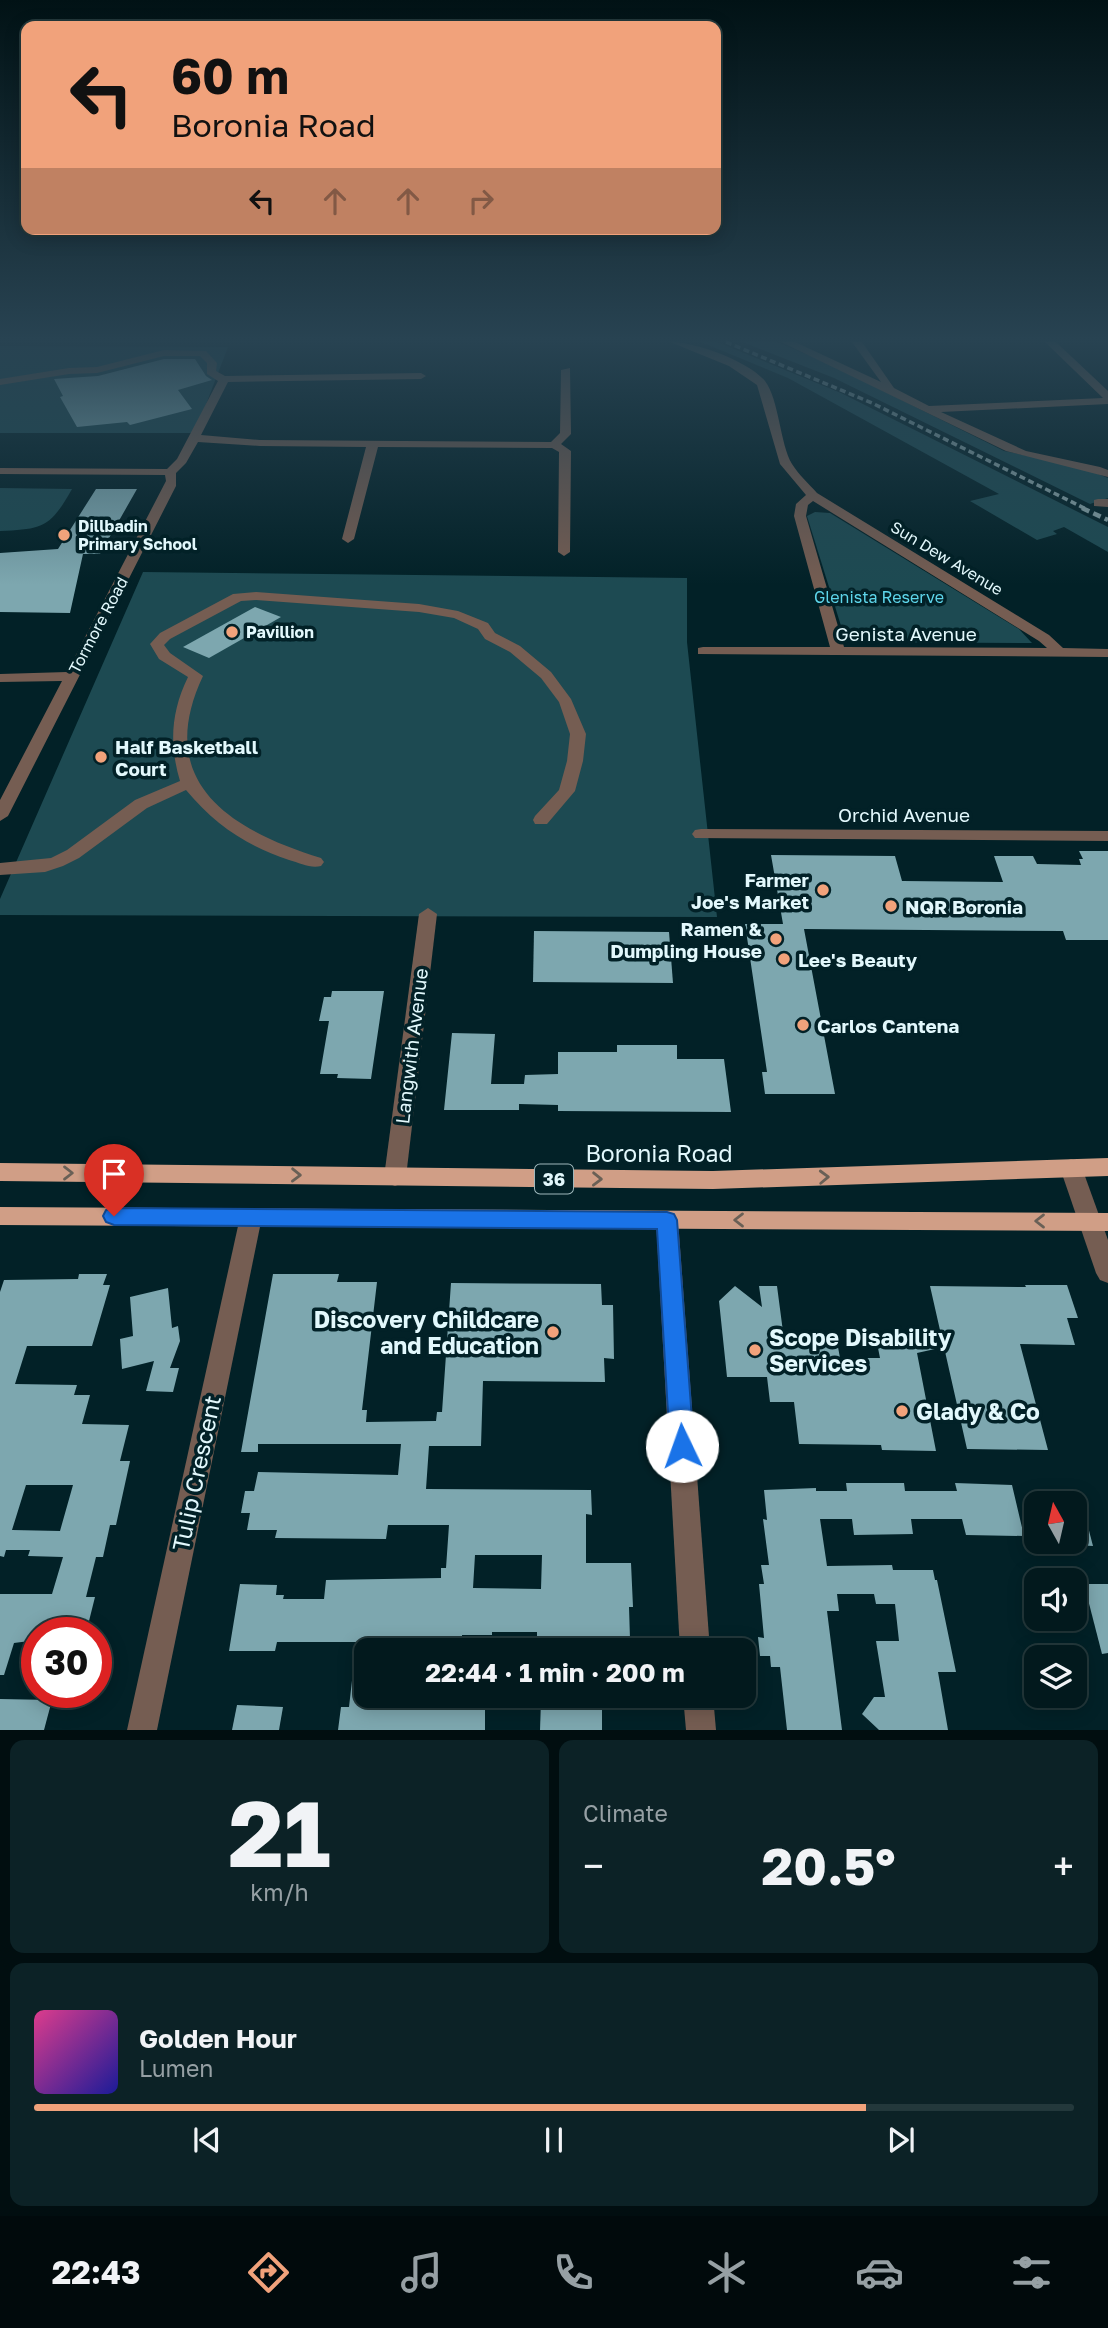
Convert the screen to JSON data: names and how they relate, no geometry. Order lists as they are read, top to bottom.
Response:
{
  "streets": {
    "main road": ["Boronia Road", "36"],
    "street": [
      "Sun Dew Avenue",
      "Tormore Road",
      "Genista Avenue",
      "Orchid Avenue",
      "Langwith Avenue",
      "Tulip Crescent"
    ]
  },
  "crossings": [
    ["Sun Dew Avenue", "Genista Avenue"],
    ["Langwith Avenue", "Boronia Road"],
    ["36", "Tulip Crescent"]
  ],
  "parks": ["Glenista Reserve"],
  "places": [
    "Dillbadin Primary School",
    "Pavillion",
    "Half Basketball Court",
    "Farmer Joe's Market",
    "NQR Boronia",
    "Ramen & Dumpling House",
    "Lee's Beauty",
    "Carlos Cantena",
    "Discovery Childcare and Education",
    "Scope Disability Services",
    "Glady & Co"
  ],
  "north": "top",
  "page": {
    "turn": ["60 m", "Boronia Road"],
    "limit": "30",
    "trip": "22:44 · 1 min · 200 m",
    "tile": [
      ["21", "km/h"],
      "Climate"
    ],
    "heat": ["−", "20.5°", "+"],
    "song": ["Golden Hour", "Lumen"],
    "tabs": "22:43"
  }
}
